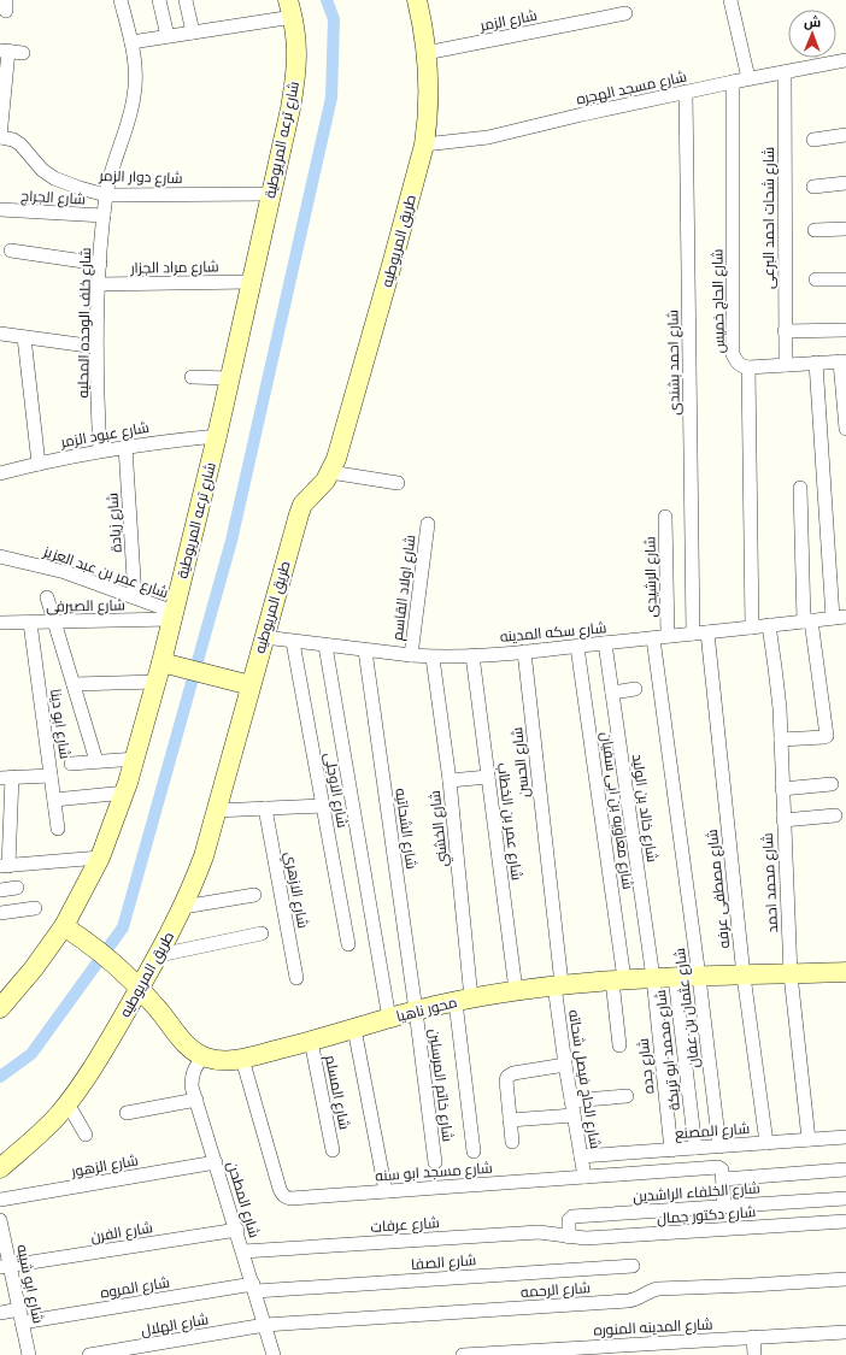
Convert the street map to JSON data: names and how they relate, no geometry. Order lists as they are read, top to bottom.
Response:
{
  "streets": {
    "main road": ["شارع ترعه المريوطية", "طريق المريوطيه", "محور ناهيا"],
    "street": [
      "شارع الزمر",
      "شارع مسجد الهجره",
      "شارع دوار الزمر",
      "شارع الجراج",
      "شارع شحات احمد البرعى",
      "شارع مراد الجزار",
      "شارع الحاج خميس",
      "شارع خلف الوحده المحليه",
      "شارع احمد بشندى",
      "شارع عبود الزمر",
      "شارع زيادة",
      "شارع عمر بن عبد العزيز",
      "شارع الرشيدى",
      "شارع اولاد القاسم",
      "شارع الصيرفى",
      "شارع سكه المدينه",
      "شارع ابو دينا",
      "شارع الحسن",
      "شارع الاوجلى",
      "شارع خالد بن الوليد",
      "شارع معاويه بن ابى سفيان",
      "شارع عمر بن الخطاب",
      "شارع الشحاتيه",
      "شارع الخشني",
      "شارع محمد احمد",
      "شارع مصطفى عرفه",
      "شارع الازهري",
      "شارع عثمان بن عفان",
      "شارع محمد ابو تريكة",
      "شارع جده",
      "شارع الحاج فيصل شحاته",
      "شارع خاتم المرسلين",
      "شارع المسلم",
      "شارع المصنع",
      "شارع الزهور",
      "شارع مسجد ابو سنه",
      "شارع الخلفاء الراشدين",
      "شارع المطحن",
      "شارع دكتور جمال",
      "شارع عرفات",
      "شارع الفرن",
      "شارع الصفا",
      "شارع ابو شيبه",
      "شارع المروه",
      "شارع الرحمه",
      "شارع الهلال",
      "شارع المدينه المنوره"
    ]
  },
  "crossings": [
    ["شارع الزمر", "طريق المريوطيه"],
    ["شارع مسجد الهجره", "شارع شحات احمد البرعى"],
    ["شارع مسجد الهجره", "طريق المريوطيه"],
    ["شارع مسجد الهجره", "شارع الحاج خميس"],
    ["شارع مسجد الهجره", "شارع احمد بشندى"],
    ["شارع ترعه المريوطية", "شارع دوار الزمر"],
    ["شارع ترعه المريوطية", "شارع مراد الجزار"],
    ["شارع ترعه المريوطية", "شارع عبود الزمر"],
    ["شارع ترعه المريوطية", "شارع عمر بن عبد العزيز"],
    ["شارع ترعه المريوطية", "شارع الصيرفى"],
    ["شارع ترعه المريوطية", "محور ناهيا"],
    ["شارع دوار الزمر", "شارع خلف الوحده المحليه"],
    ["شارع الجراج", "شارع خلف الوحده المحليه"],
    ["طريق المريوطيه", "شارع سكه المدينه"],
    ["طريق المريوطيه", "محور ناهيا"],
    ["شارع مراد الجزار", "شارع خلف الوحده المحليه"],
    ["شارع خلف الوحده المحليه", "شارع عبود الزمر"],
    ["شارع احمد بشندى", "شارع سكه المدينه"],
    ["شارع عبود الزمر", "شارع زيادة"],
    ["شارع زيادة", "شارع عمر بن عبد العزيز"],
    ["شارع عمر بن عبد العزيز", "شارع الصيرفى"],
    ["شارع الرشيدى", "شارع سكه المدينه"],
    ["شارع اولاد القاسم", "شارع سكه المدينه"],
    ["شارع الصيرفى", "شارع ابو دينا"],
    ["شارع سكه المدينه", "شارع الحسن"],
    ["شارع سكه المدينه", "شارع الاوجلى"],
    ["شارع سكه المدينه", "شارع خالد بن الوليد"],
    ["شارع سكه المدينه", "شارع معاويه بن ابى سفيان"],
    ["شارع سكه المدينه", "شارع عمر بن الخطاب"],
    ["شارع سكه المدينه", "شارع الشحاتيه"],
    ["شارع سكه المدينه", "شارع الخشني"],
    ["شارع سكه المدينه", "شارع محمد احمد"],
    ["شارع سكه المدينه", "شارع مصطفى عرفه"],
    ["شارع سكه المدينه", "شارع عثمان بن عفان"],
    ["شارع الحسن", "محور ناهيا"],
    ["شارع الحسن", "شارع الحاج فيصل شحاته"],
    ["شارع خالد بن الوليد", "محور ناهيا"],
    ["شارع خالد بن الوليد", "شارع جده"],
    ["شارع معاويه بن ابى سفيان", "محور ناهيا"],
    ["شارع عمر بن الخطاب", "محور ناهيا"],
    ["شارع الشحاتيه", "محور ناهيا"],
    ["شارع الشحاتيه", "شارع خاتم المرسلين"],
    ["شارع الخشني", "محور ناهيا"],
    ["شارع محمد احمد", "محور ناهيا"],
    ["شارع محمد احمد", "شارع المصنع"],
    ["شارع مصطفى عرفه", "محور ناهيا"],
    ["شارع مصطفى عرفه", "شارع المصنع"],
    ["شارع عثمان بن عفان", "محور ناهيا"],
    ["شارع عثمان بن عفان", "شارع المصنع"],
    ["محور ناهيا", "شارع محمد ابو تريكة"],
    ["محور ناهيا", "شارع جده"],
    ["محور ناهيا", "شارع الحاج فيصل شحاته"],
    ["محور ناهيا", "شارع خاتم المرسلين"],
    ["محور ناهيا", "شارع المسلم"],
    ["محور ناهيا", "شارع مسجد ابو سنه"],
    ["محور ناهيا", "شارع المطحن"],
    ["شارع محمد ابو تريكة", "شارع المصنع"],
    ["شارع جده", "شارع المصنع"],
    ["شارع الحاج فيصل شحاته", "شارع المصنع"],
    ["شارع الحاج فيصل شحاته", "شارع مسجد ابو سنه"],
    ["شارع الزهور", "شارع المطحن"],
    ["شارع الخلفاء الراشدين", "شارع دكتور جمال"],
    ["شارع الخلفاء الراشدين", "شارع عرفات"],
    ["شارع المطحن", "شارع عرفات"],
    ["شارع المطحن", "شارع الفرن"],
    ["شارع المطحن", "شارع الصفا"],
    ["شارع المطحن", "شارع المروه"],
    ["شارع المطحن", "شارع الرحمه"],
    ["شارع المطحن", "شارع الهلال"],
    ["شارع دكتور جمال", "شارع عرفات"],
    ["شارع الفرن", "شارع ابو شيبه"],
    ["شارع الصفا", "شارع المروه"],
    ["شارع ابو شيبه", "شارع المروه"],
    ["شارع الرحمه", "شارع الهلال"]
  ],
  "north": "top"
}
